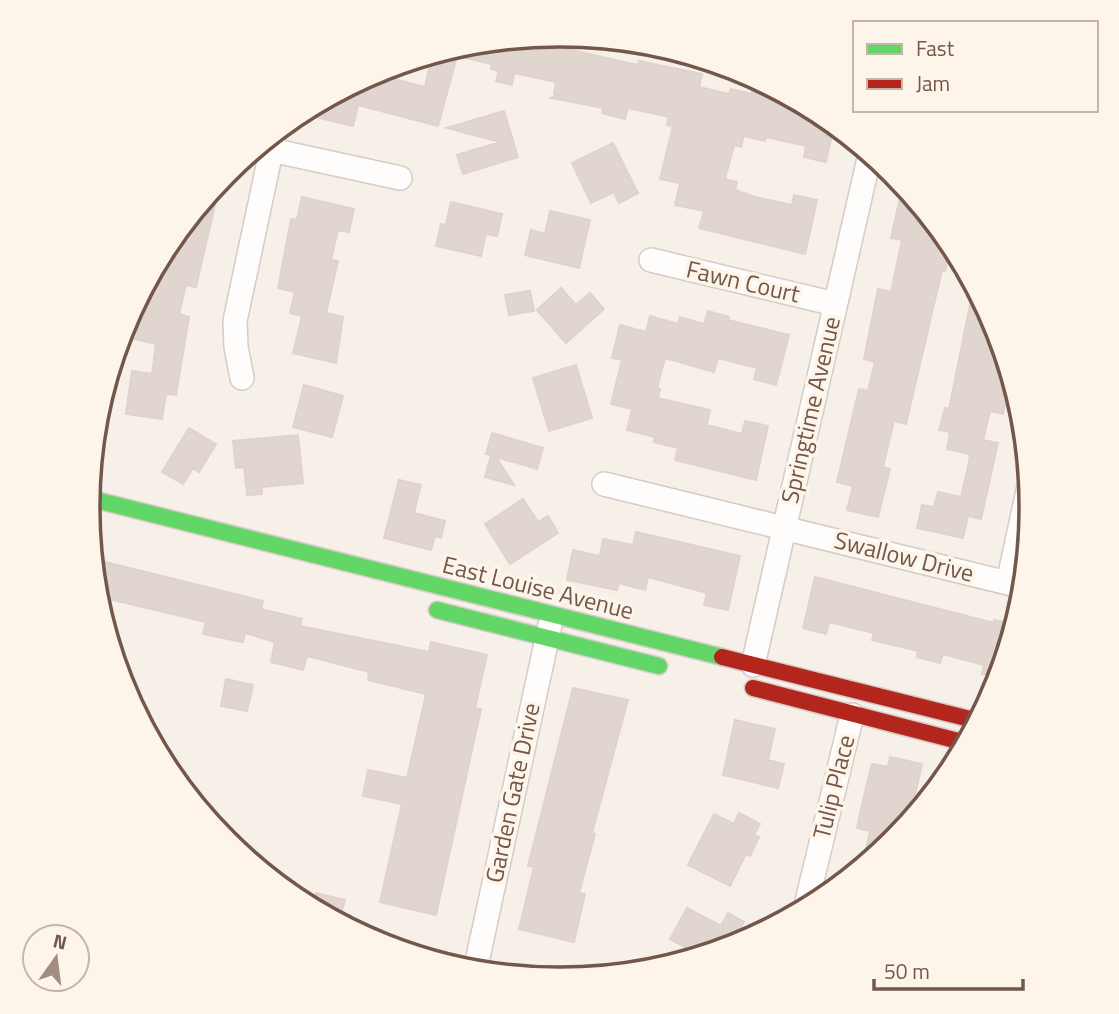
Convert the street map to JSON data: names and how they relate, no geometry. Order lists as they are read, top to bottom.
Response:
{
  "streets": {
    "street": [
      "Fawn Court",
      "Springtime Avenue",
      "Swallow Drive",
      "East Louise Avenue",
      "Tulip Place",
      "Garden Gate Drive"
    ]
  },
  "crossings": [
    ["Fawn Court", "Springtime Avenue"],
    ["Springtime Avenue", "Swallow Drive"],
    ["Springtime Avenue", "East Louise Avenue"],
    ["East Louise Avenue", "Garden Gate Drive"]
  ],
  "legend": ["Fast", "Jam"],
  "scale_bar": "50 m",
  "north": "top"
}
